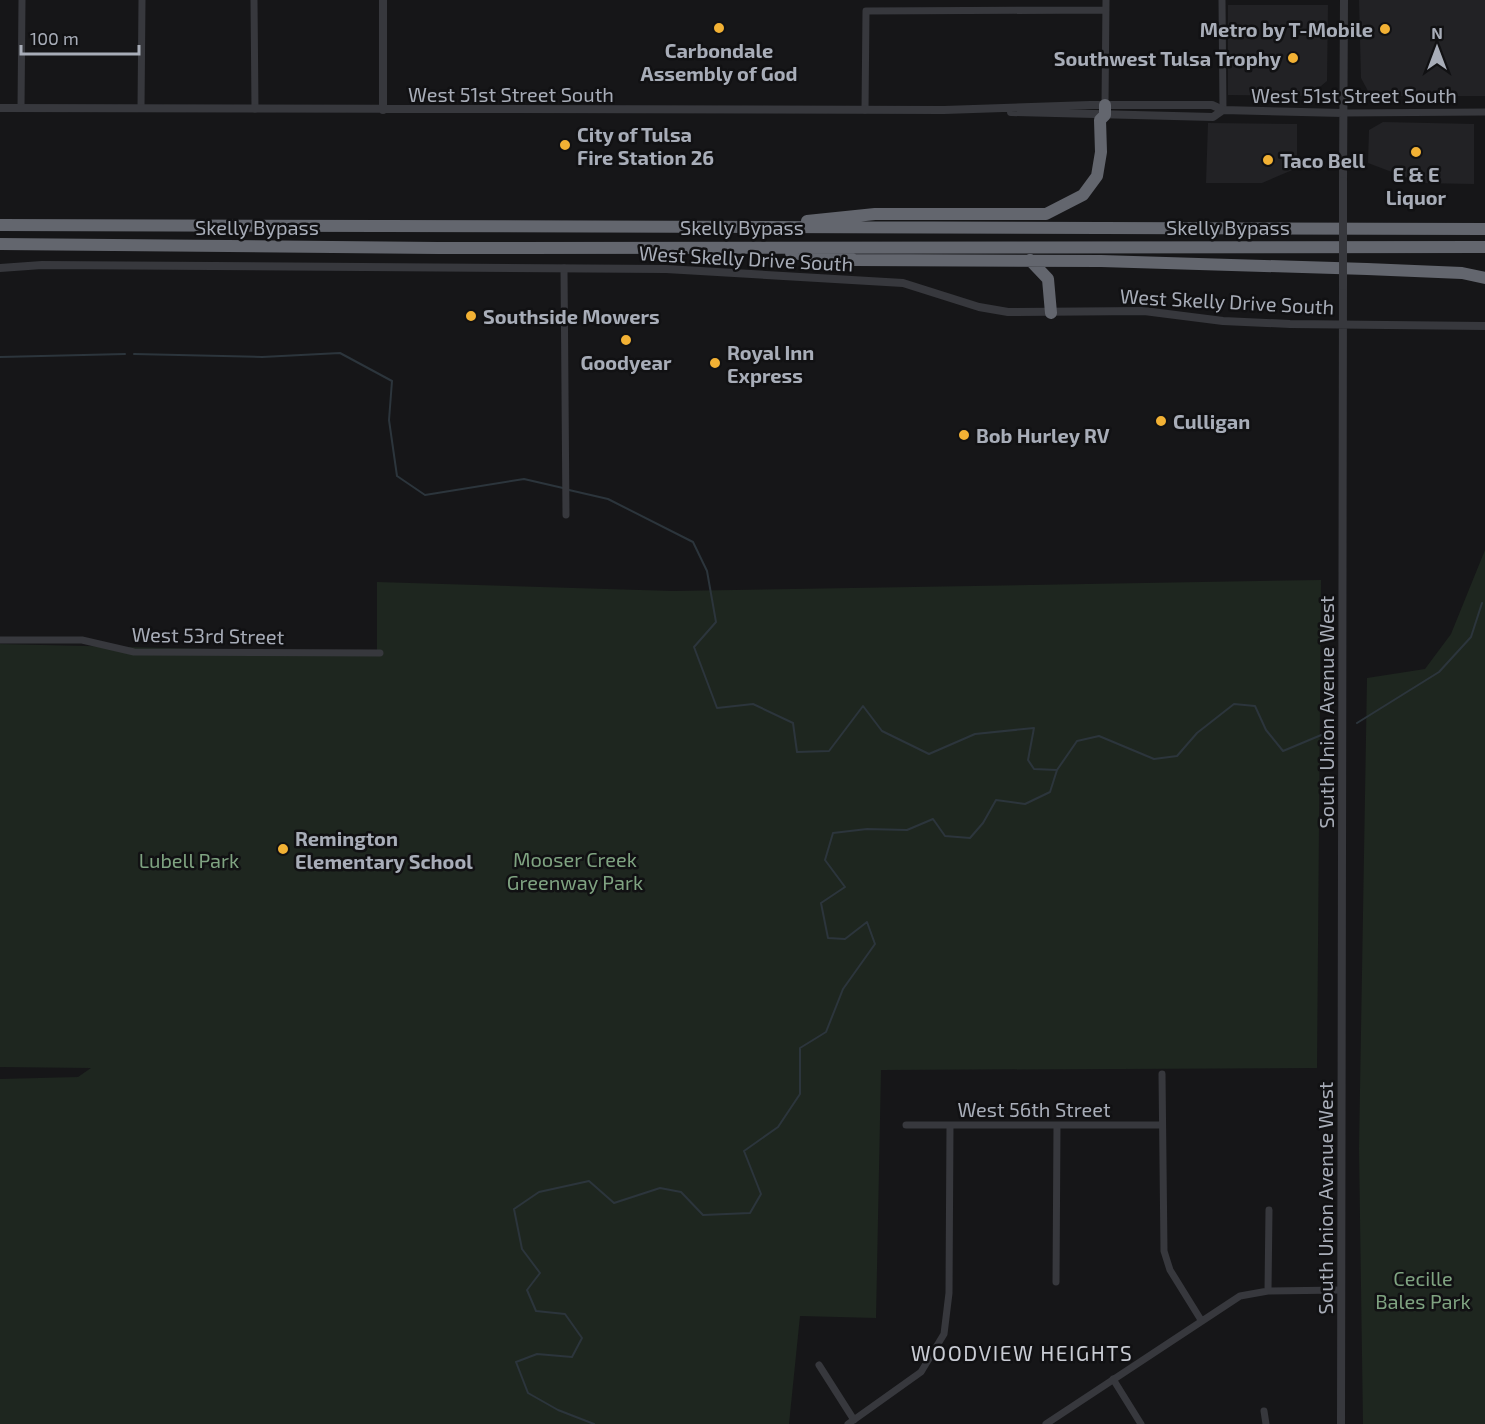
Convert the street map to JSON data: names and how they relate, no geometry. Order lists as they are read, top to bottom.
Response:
{
  "streets": {
    "highway": ["Skelly Bypass"],
    "street": [
      "West 51st Street South",
      "West Skelly Drive South",
      "West 53rd Street",
      "South Union Avenue West",
      "West 56th Street"
    ]
  },
  "crossings": [
    ["West 51st Street South", "South Union Avenue West"],
    ["West Skelly Drive South", "South Union Avenue West"]
  ],
  "districts": ["WOODVIEW HEIGHTS"],
  "parks": ["Mooser Creek Greenway Park", "Lubell Park", "Cecille Bales Park"],
  "places": [
    "Carbondale Assembly of God",
    "Metro by T-Mobile",
    "Southwest Tulsa Trophy",
    "City of Tulsa Fire Station 26",
    "E & E Liquor",
    "Taco Bell",
    "Southside Mowers",
    "Goodyear",
    "Royal Inn Express",
    "Culligan",
    "Bob Hurley RV",
    "Remington Elementary School"
  ],
  "scale_bar": "100 m",
  "north": "top"
}
